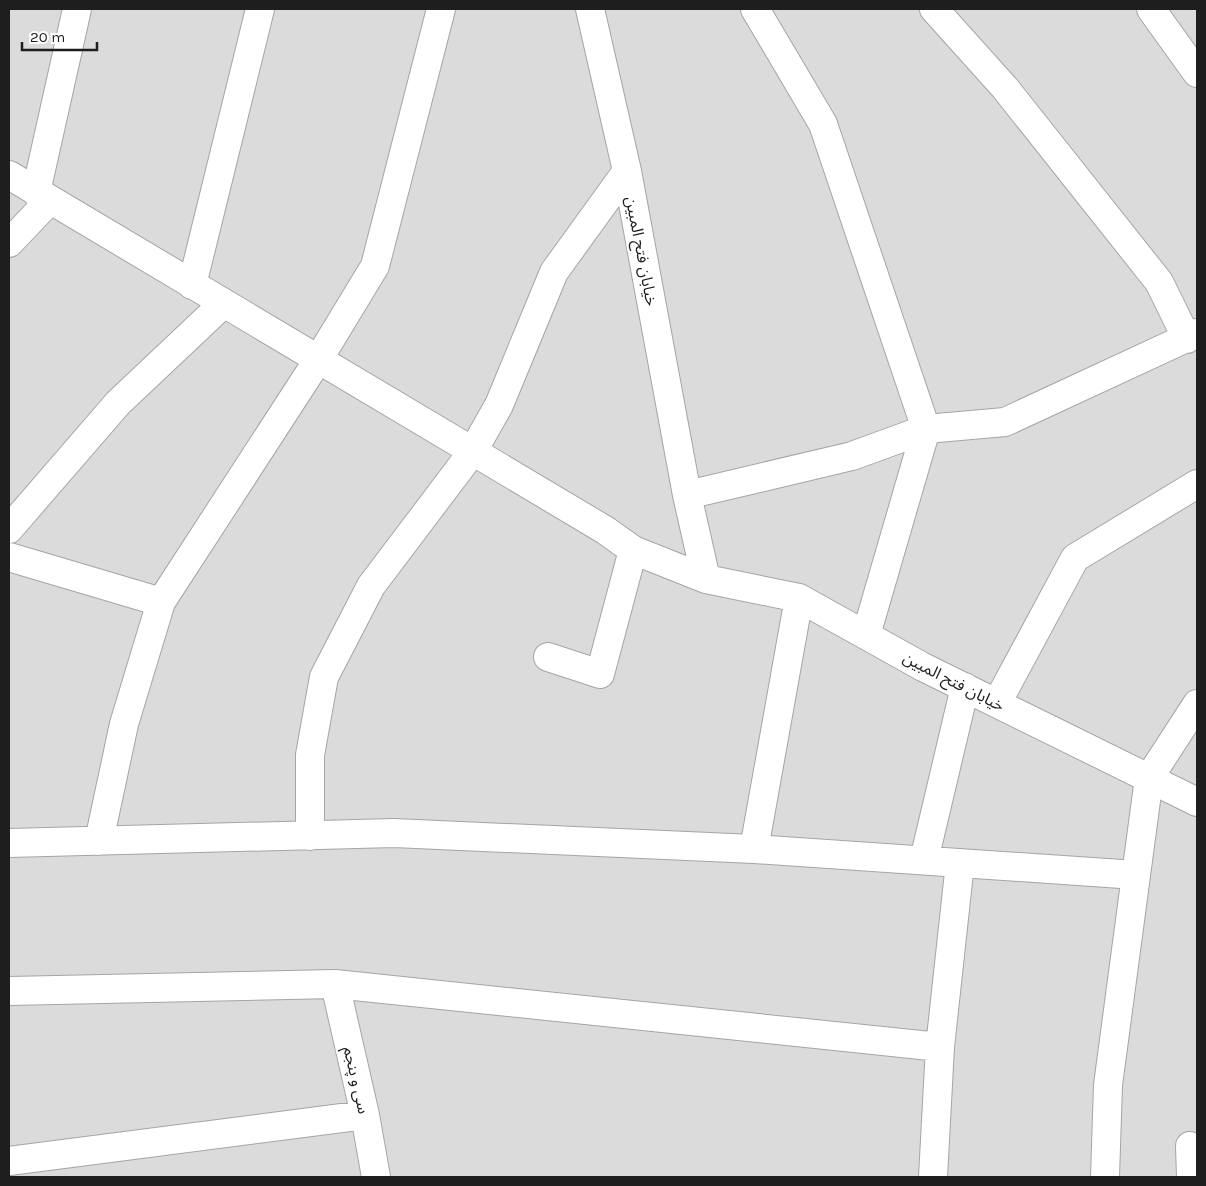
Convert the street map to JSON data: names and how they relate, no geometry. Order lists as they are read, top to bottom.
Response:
{
  "streets": {
    "street": ["خیابان فتح المبین", "سی و پنجم"]
  },
  "scale_bar": "20 m"
}
